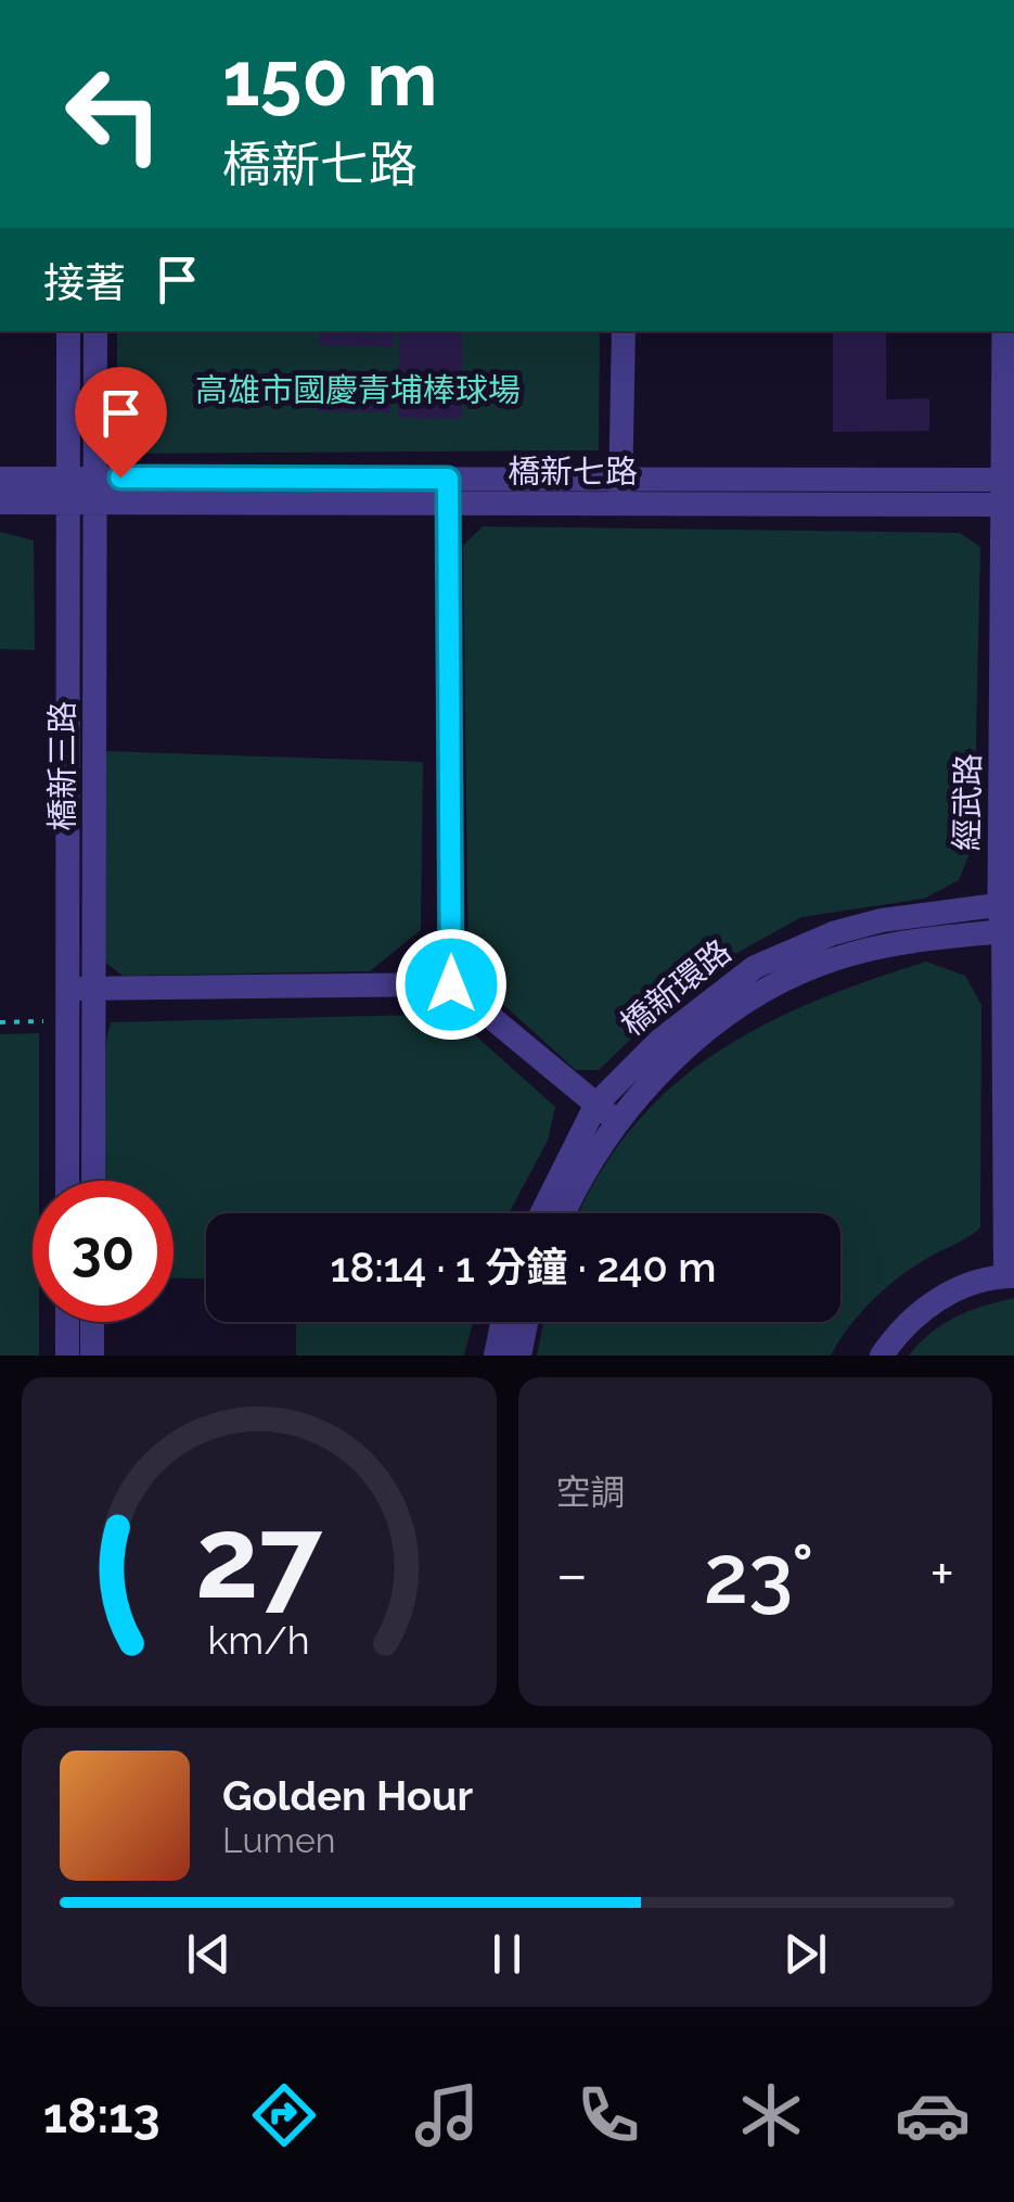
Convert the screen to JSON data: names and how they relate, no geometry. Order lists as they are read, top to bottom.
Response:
{
  "streets": {
    "street": [
      "橋新七路",
      "橋新三路",
      "經武路",
      "橋新環路"
    ]
  },
  "crossings": [
    ["橋新七路", "橋新三路"],
    ["橋新七路", "經武路"],
    ["經武路", "橋新環路"]
  ],
  "parks": ["高雄市國慶青埔棒球場"],
  "page": {
    "turn": ["150 m", "橋新七路"],
    "then": "接著",
    "limit": "30",
    "trip": "18:14 · 1 分鐘 · 240 m",
    "tile": "空調",
    "heat": ["−", "23°", "+"],
    "song": ["Golden Hour", "Lumen"],
    "tabs": "18:13",
    "gauge": ["27", "km/h"]
  }
}
